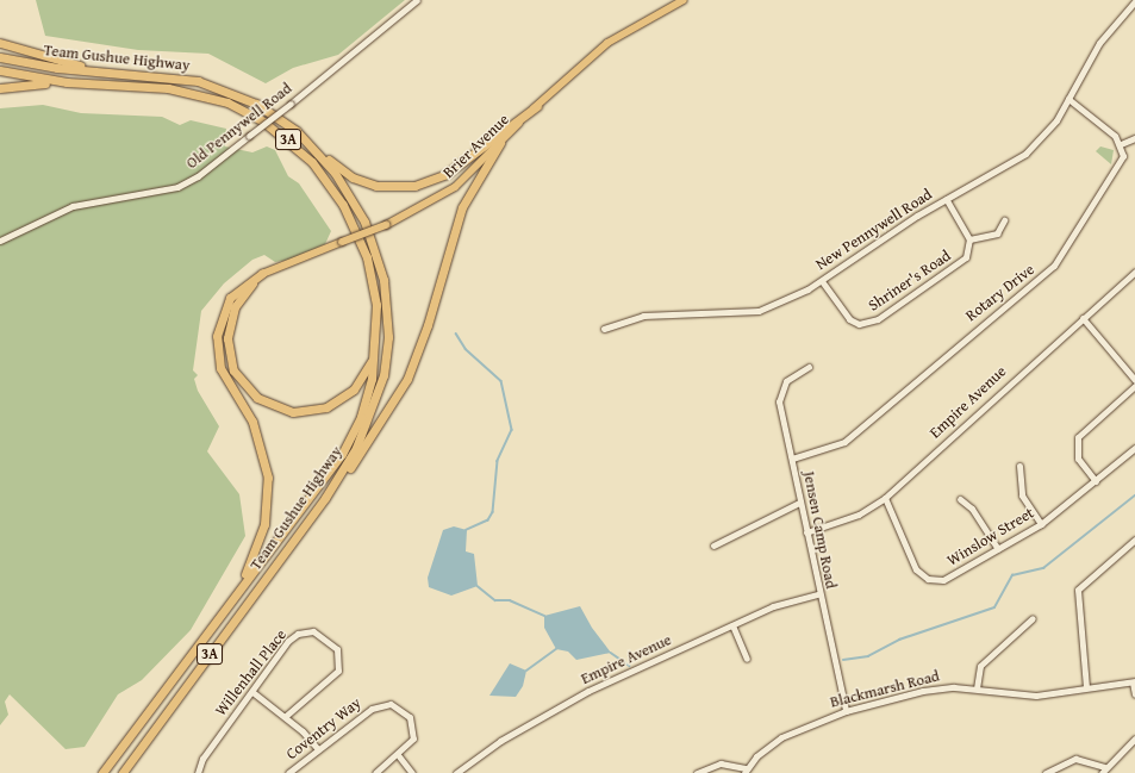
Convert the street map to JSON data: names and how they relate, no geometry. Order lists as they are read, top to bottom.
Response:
{
  "streets": {
    "highway": ["Team Gushue Highway", "3A"],
    "main road": ["Brier Avenue"],
    "street": [
      "Old Pennywell Road",
      "New Pennywell Road",
      "Shriner's Road",
      "Rotary Drive",
      "Empire Avenue",
      "Jensen Camp Road",
      "Winslow Street",
      "Willenhall Place",
      "Blackmarsh Road",
      "Coventry Way"
    ]
  },
  "crossings": [
    ["New Pennywell Road", "Shriner's Road"],
    ["Rotary Drive", "Jensen Camp Road"],
    ["Empire Avenue", "Jensen Camp Road"],
    ["Empire Avenue", "Winslow Street"],
    ["Jensen Camp Road", "Blackmarsh Road"]
  ]
}
